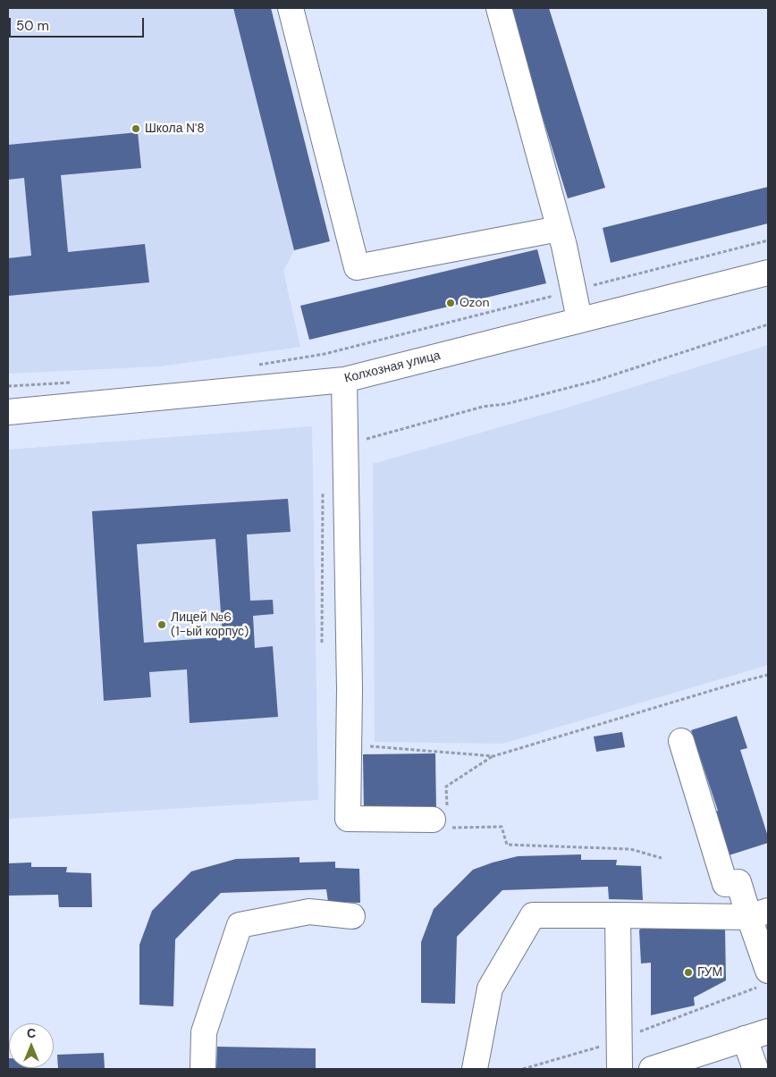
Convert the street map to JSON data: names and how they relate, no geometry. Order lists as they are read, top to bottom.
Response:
{
  "streets": {
    "street": ["Колхозная улица"]
  },
  "places": [
    "Школа N'8",
    "Ozon",
    "Лицей №6 (1-ый корпус)",
    "ГУМ"
  ],
  "scale_bar": "50 m",
  "north": "top"
}
